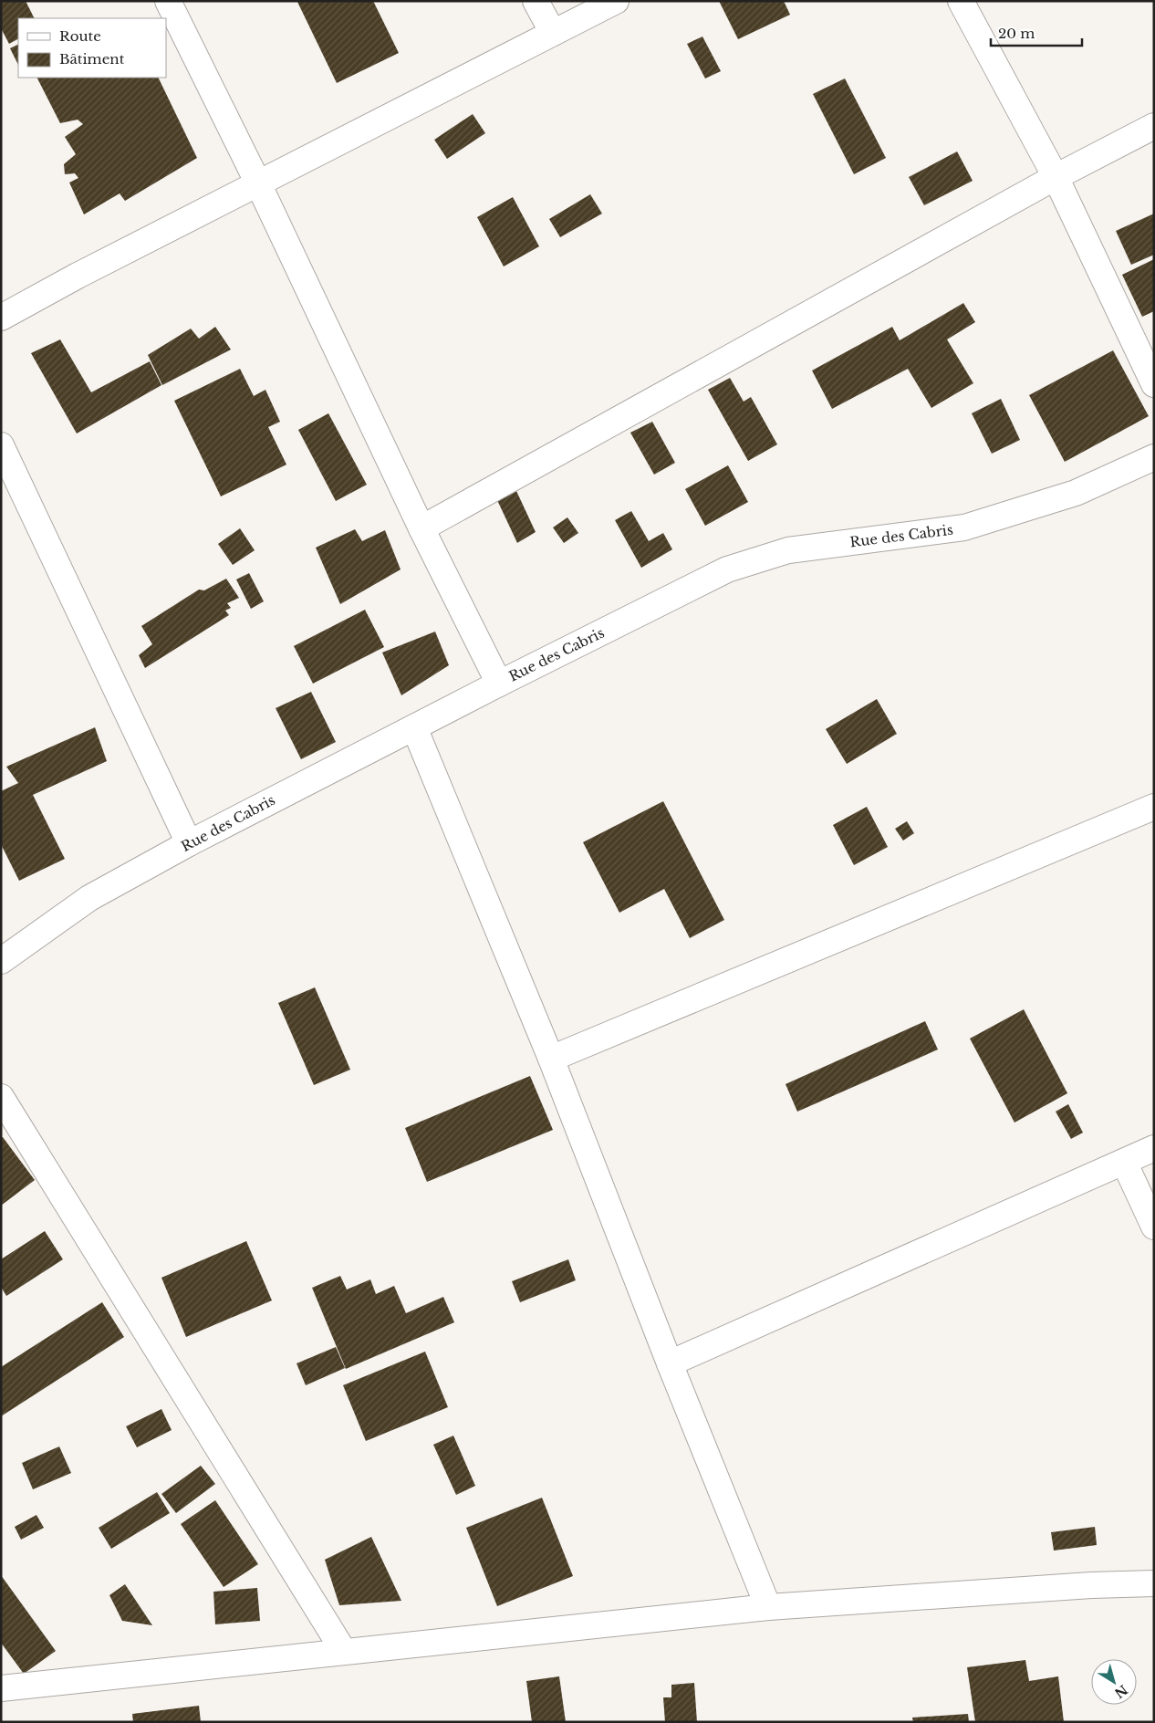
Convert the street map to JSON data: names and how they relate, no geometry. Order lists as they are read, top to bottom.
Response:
{
  "streets": {
    "street": ["Rue des Cabris"]
  },
  "legend": ["Route", "Bâtiment"],
  "scale_bar": "20 m",
  "north": "bottom right"
}
